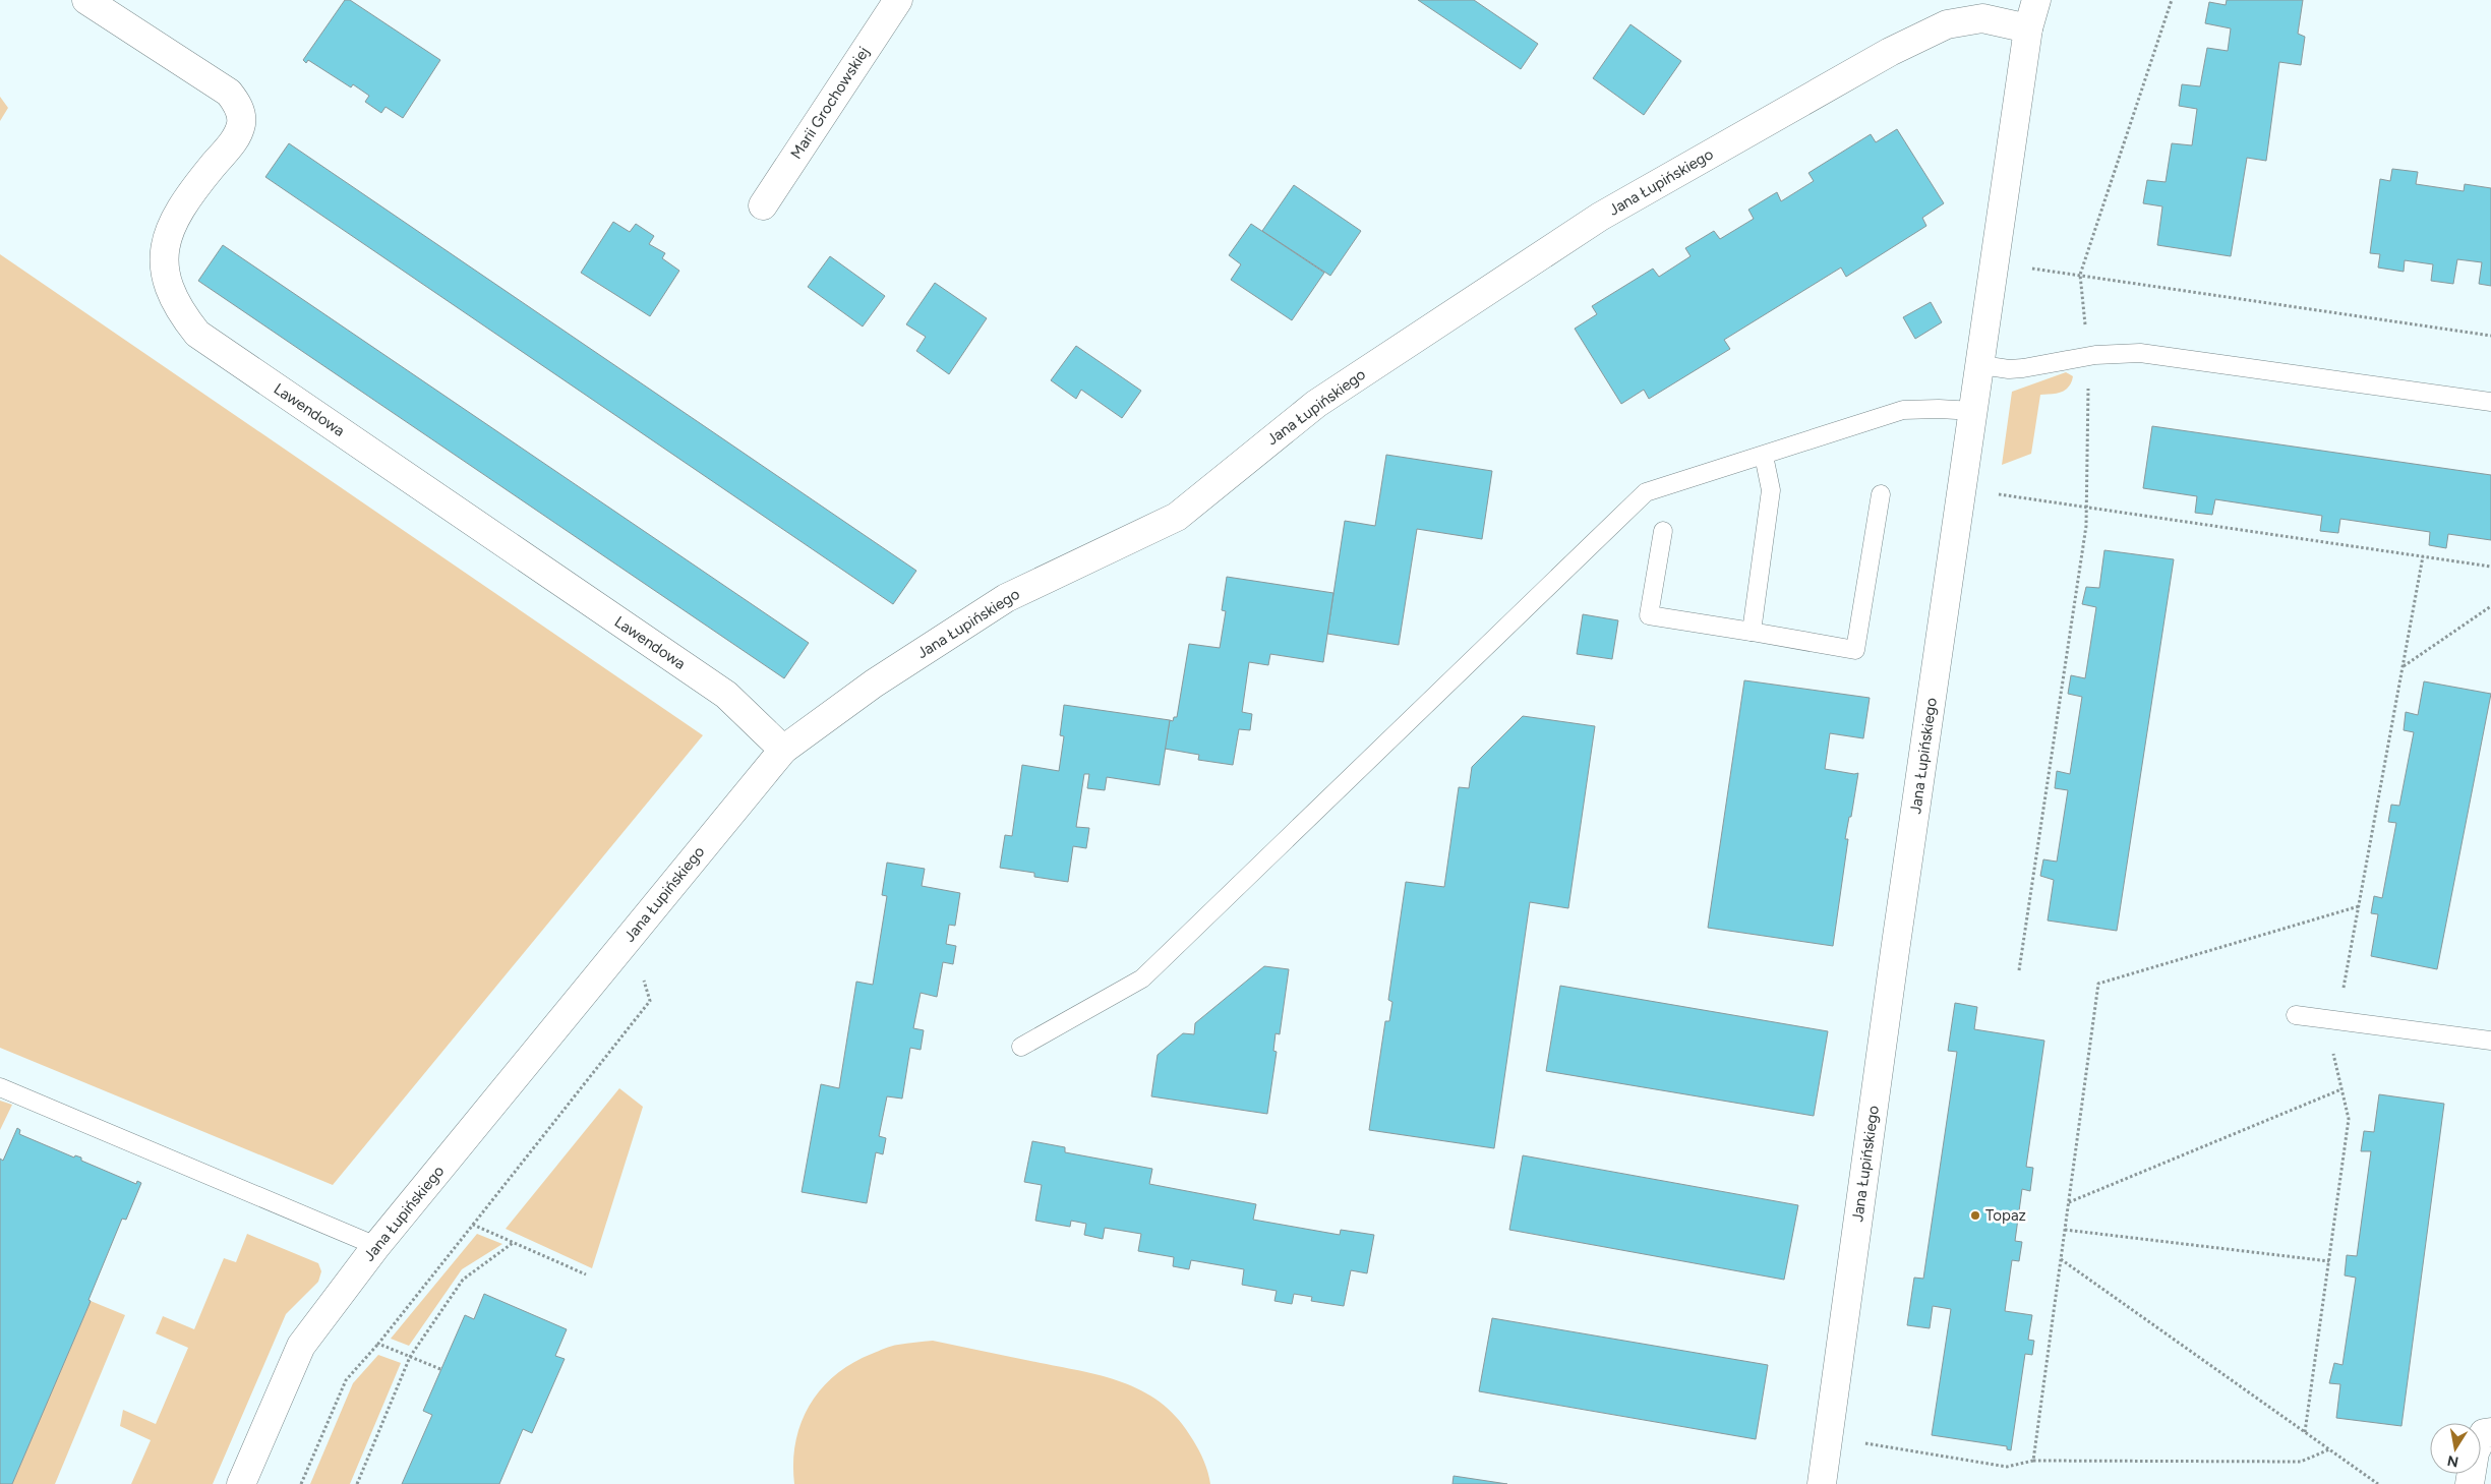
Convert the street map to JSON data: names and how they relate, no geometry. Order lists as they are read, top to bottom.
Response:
{
  "streets": {
    "street": ["Marii Grochowskiej", "Jana Łupińskiego", "Lawendowa"]
  },
  "crossings": [
    ["Jana Łupińskiego", "Lawendowa"]
  ],
  "places": ["Topaz"],
  "north": "bottom"
}
